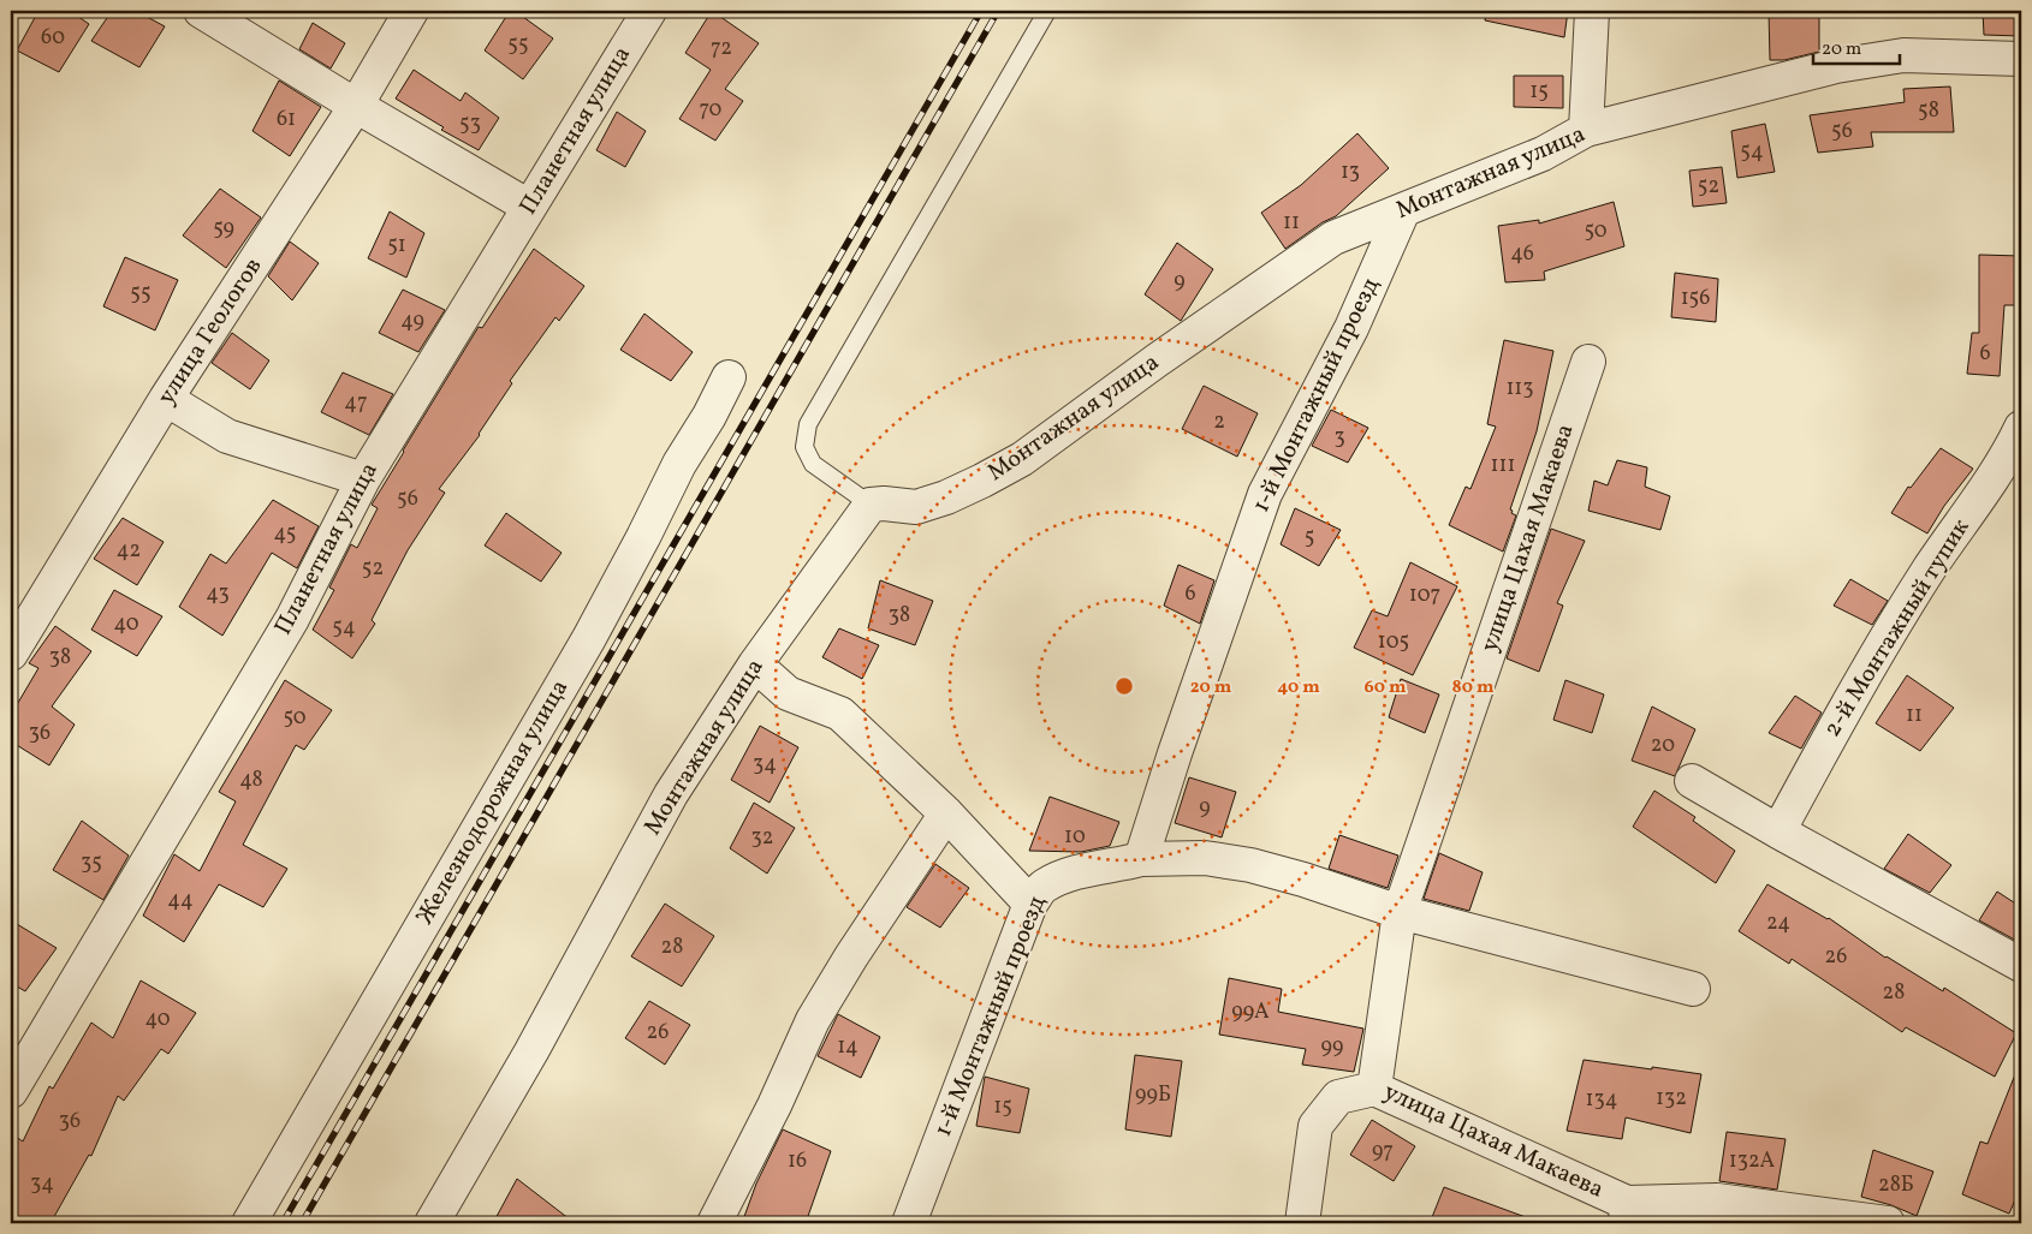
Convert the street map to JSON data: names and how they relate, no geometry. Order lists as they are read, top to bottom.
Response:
{
  "streets": {
    "street": [
      "Планетная улица",
      "Монтажная улица",
      "улица Геологов",
      "1-й Монтажный проезд",
      "улица Цахая Макаева",
      "2-й Монтажный тупик",
      "Железнодорожная улица"
    ]
  },
  "crossings": [
    ["Монтажная улица", "1-й Монтажный проезд"]
  ],
  "house_numbers": [
    "60",
    "55",
    "72",
    "15",
    "70",
    "58",
    "61",
    "53",
    "56",
    "54",
    "13",
    "52",
    "11",
    "59",
    "50",
    "51",
    "46",
    "9",
    "55",
    "156",
    "49",
    "6",
    "113",
    "47",
    "2",
    "3",
    "111",
    "56",
    "45",
    "5",
    "42",
    "52",
    "43",
    "6",
    "107",
    "38",
    "40",
    "54",
    "105",
    "38",
    "11",
    "50",
    "36",
    "20",
    "34",
    "48",
    "9",
    "10",
    "32",
    "35",
    "44",
    "24",
    "28",
    "26",
    "28",
    "99А",
    "40",
    "26",
    "14",
    "99",
    "99Б",
    "132",
    "134",
    "15",
    "36",
    "97",
    "16",
    "132А",
    "34",
    "28Б"
  ],
  "scale_bar": "20 m",
  "rings": [
    "20 m",
    "40 m",
    "60 m",
    "80 m"
  ]
}
